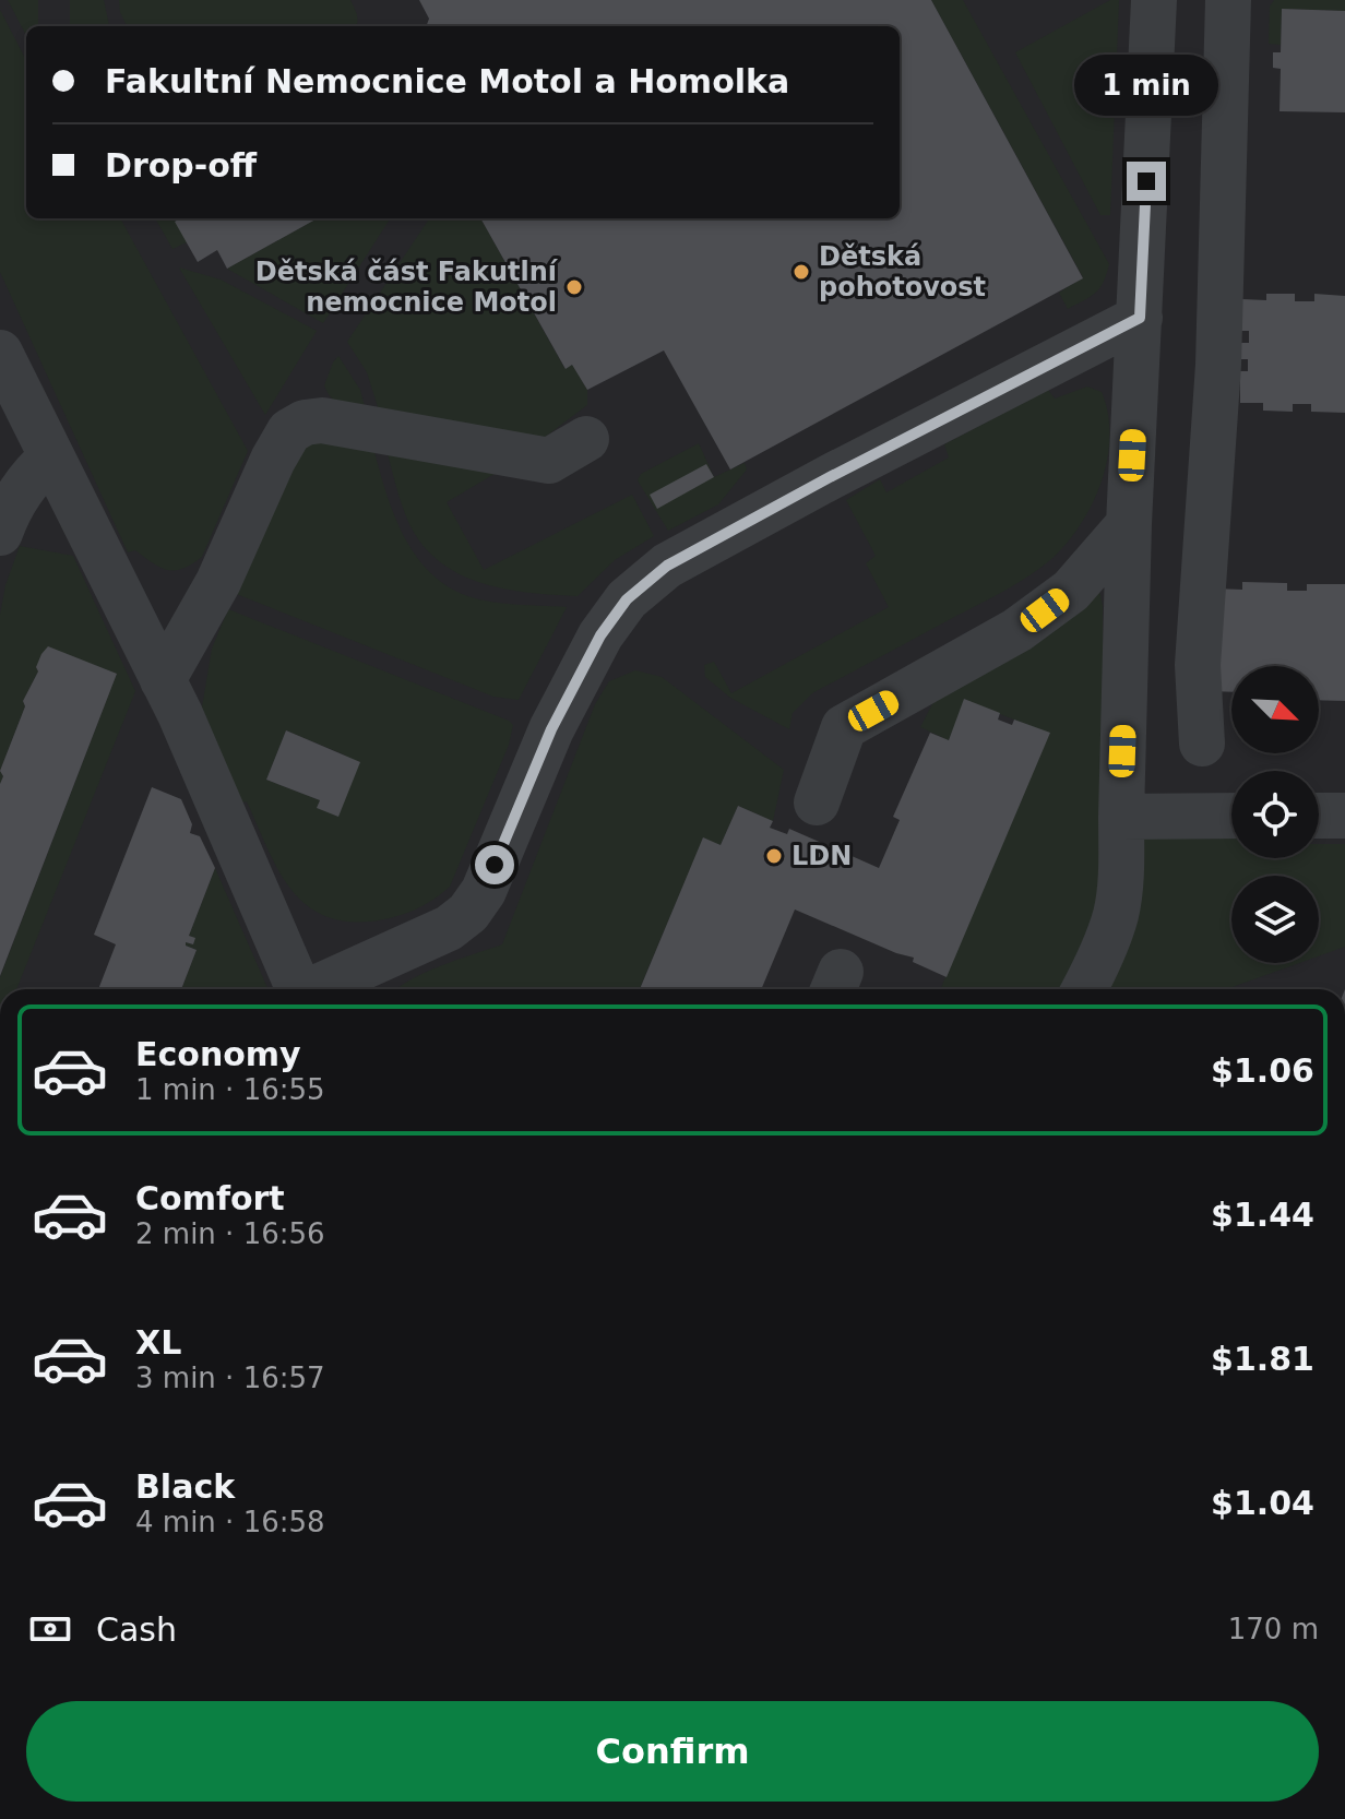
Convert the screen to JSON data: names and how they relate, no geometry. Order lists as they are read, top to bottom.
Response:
{
  "places": ["Dětská pohotovost", "Dětská část Fakutlní nemocnice Motol", "LDN"],
  "north": "bottom right",
  "page": {
    "banner": ["Fakultní Nemocnice Motol a Homolka", "Drop-off"],
    "bubble": "1 min",
    "list": [
      {
        "name": "Economy",
        "note": "1 min · 16:55",
        "value": "$1.06"
      },
      {
        "name": "Comfort",
        "note": "2 min · 16:56",
        "value": "$1.44"
      },
      {
        "name": "XL",
        "note": "3 min · 16:57",
        "value": "$1.81"
      },
      {
        "name": "Black",
        "note": "4 min · 16:58",
        "value": "$1.04"
      }
    ],
    "pay": ["Cash", "170 m"],
    "buttons": "Confirm"
  }
}
